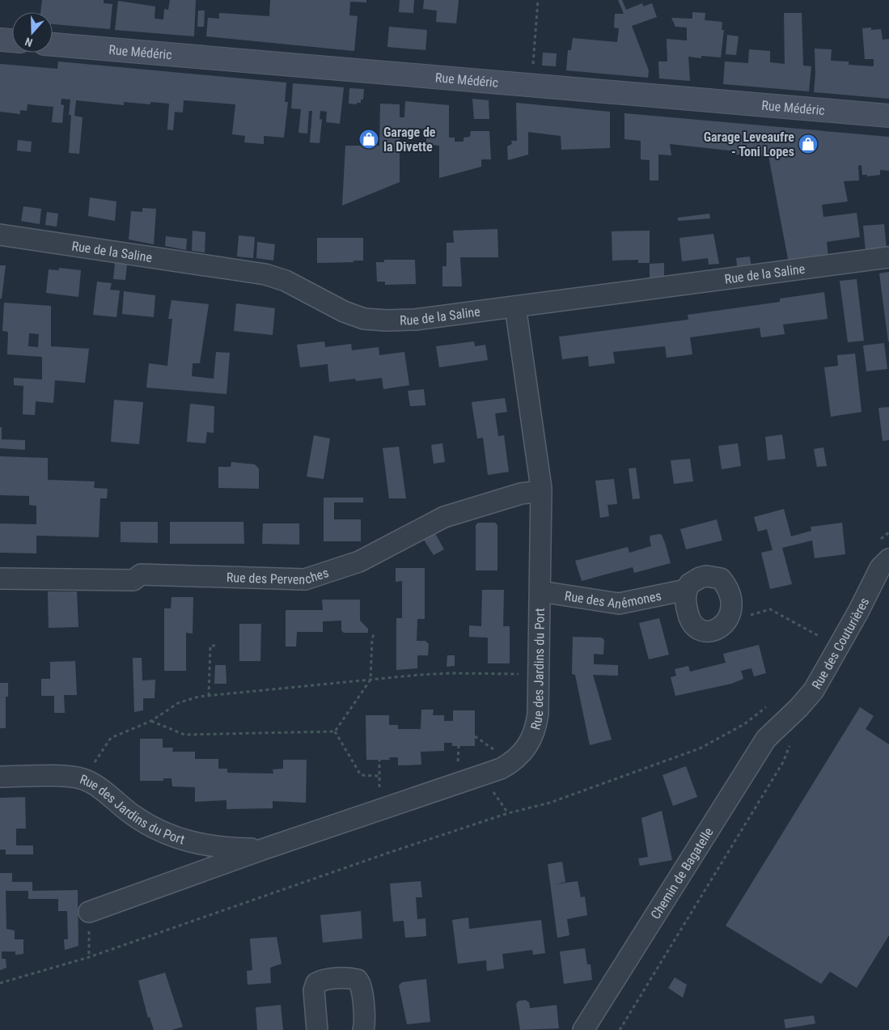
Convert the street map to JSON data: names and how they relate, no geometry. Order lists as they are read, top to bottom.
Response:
{
  "streets": {
    "main road": ["Rue Médéric"],
    "street": [
      "Rue de la Saline",
      "Rue des Pervenches",
      "Rue des Anémones",
      "Rue des Couturières",
      "Rue des Jardins du Port",
      "Chemin de Bagatelle"
    ]
  },
  "crossings": [
    ["Rue de la Saline", "Rue des Jardins du Port"],
    ["Rue des Pervenches", "Rue des Jardins du Port"],
    ["Rue des Anémones", "Rue des Jardins du Port"],
    ["Rue des Couturières", "Chemin de Bagatelle"]
  ],
  "places": {
    "shop": ["Garage de la Divette", "Garage Leveaufre - Toni Lopes"]
  },
  "north": "bottom"
}
